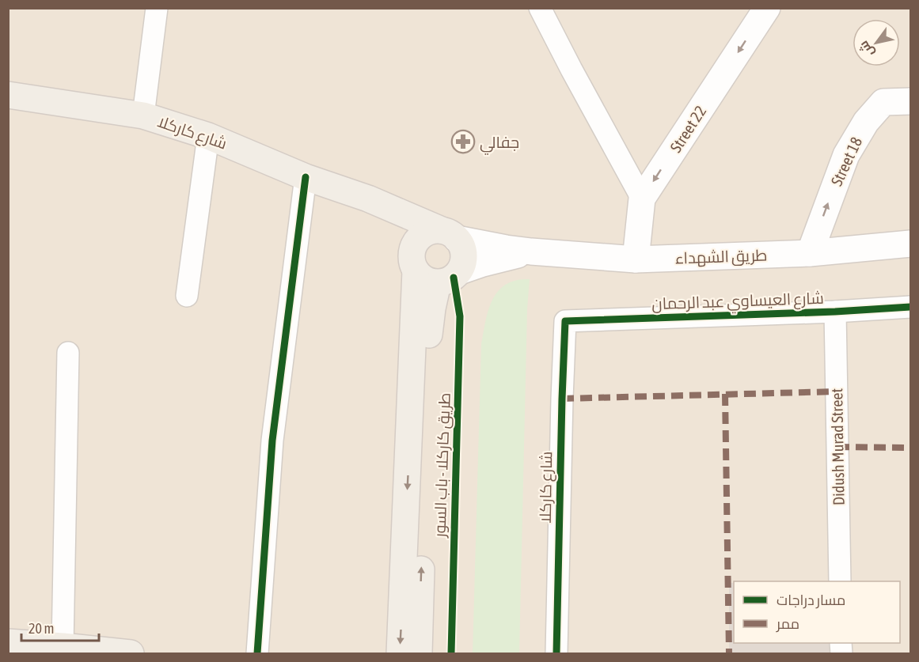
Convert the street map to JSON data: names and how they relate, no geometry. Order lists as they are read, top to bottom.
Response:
{
  "streets": {
    "main road": [
      "Street 22",
      "شارع كاركلا",
      "Street 18",
      "طريق الشهداء"
    ],
    "street": ["شارع العيساوي عبد الرحمان", "Didush Murad Street"],
    "cycle path": ["طريق كاركلا - باب السور"]
  },
  "crossings": [
    ["Street 22", "طريق الشهداء"],
    ["شارع كاركلا", "شارع العيساوي عبد الرحمان"],
    ["Street 18", "طريق الشهداء"],
    ["شارع العيساوي عبد الرحمان", "Didush Murad Street"]
  ],
  "one_way": ["Street 22", "Street 18"],
  "places": {
    "pharmacy": ["جفالي"]
  },
  "legend": ["مسار دراجات", "ممر"],
  "scale_bar": "20 m",
  "north": "bottom left"
}
